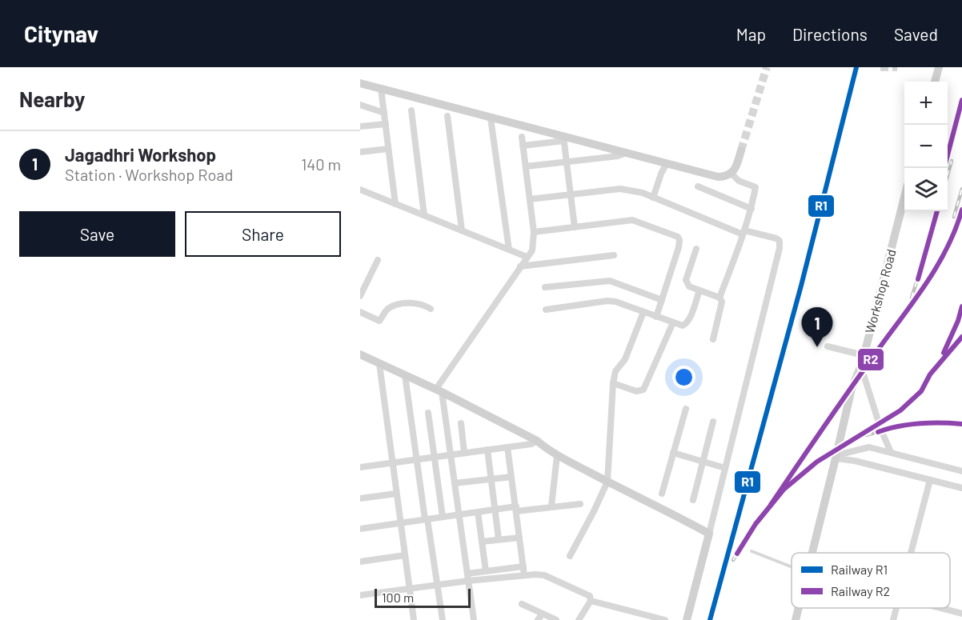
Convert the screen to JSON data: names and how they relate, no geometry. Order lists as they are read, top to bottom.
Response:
{
  "streets": {
    "street": ["Workshop Road"]
  },
  "lines": ["rail line R1", "rail line R2"],
  "legend": ["Railway R1", "Railway R2"],
  "scale_bar": "100 m",
  "page": {
    "header": "Citynav",
    "nav": ["Map", "Directions", "Saved"],
    "heading": "Nearby",
    "map_buttons": ["+", "−"],
    "list": [
      {
        "mark": "1",
        "name": "Jagadhri Workshop",
        "note": "Station · Workshop Road",
        "value": "140 m"
      }
    ],
    "buttons": ["Save", "Share"],
    "pins": "1",
    "scale": "100 m"
  }
}
